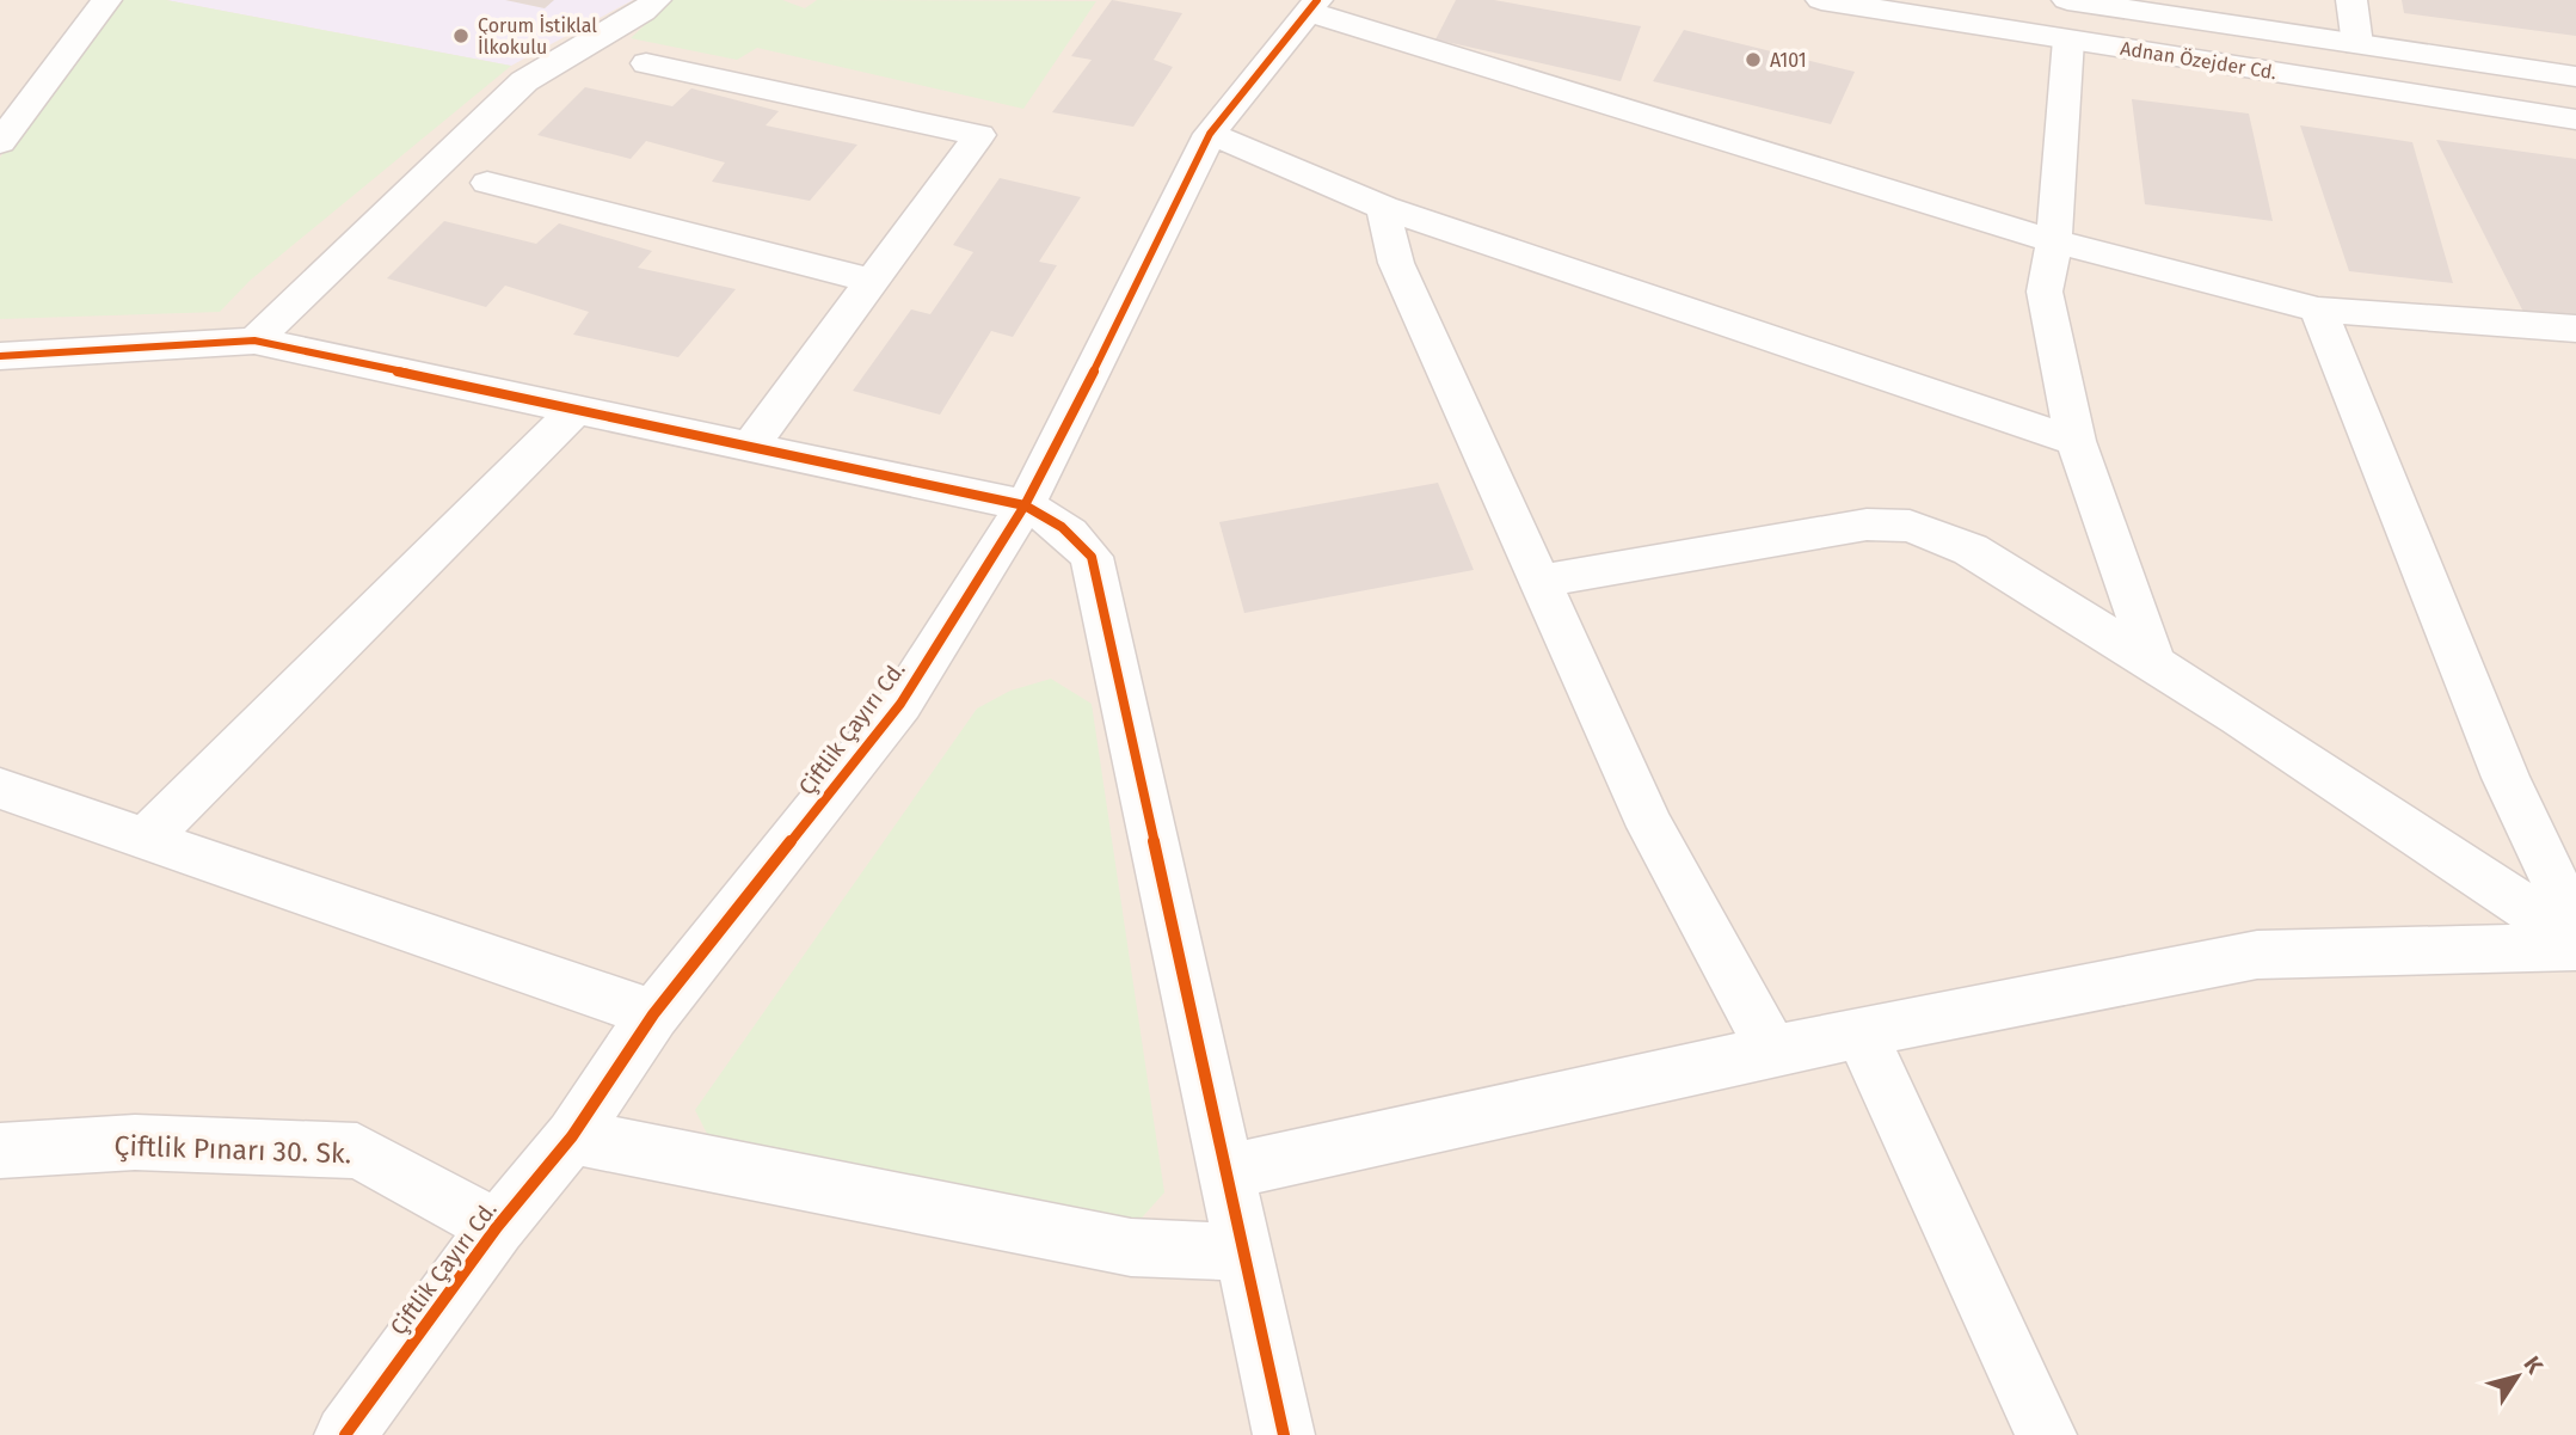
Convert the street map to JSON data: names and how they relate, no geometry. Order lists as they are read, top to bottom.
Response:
{
  "streets": {
    "street": ["Adnan Özejder Cd.", "Çiftlik Çayırı Cd.", "Çiftlik Pınarı 30. Sk."]
  },
  "crossings": [
    ["Çiftlik Çayırı Cd.", "Çiftlik Pınarı 30. Sk."]
  ],
  "places": ["Çorum İstiklal İlkokulu", "A101"],
  "north": "top right"
}
